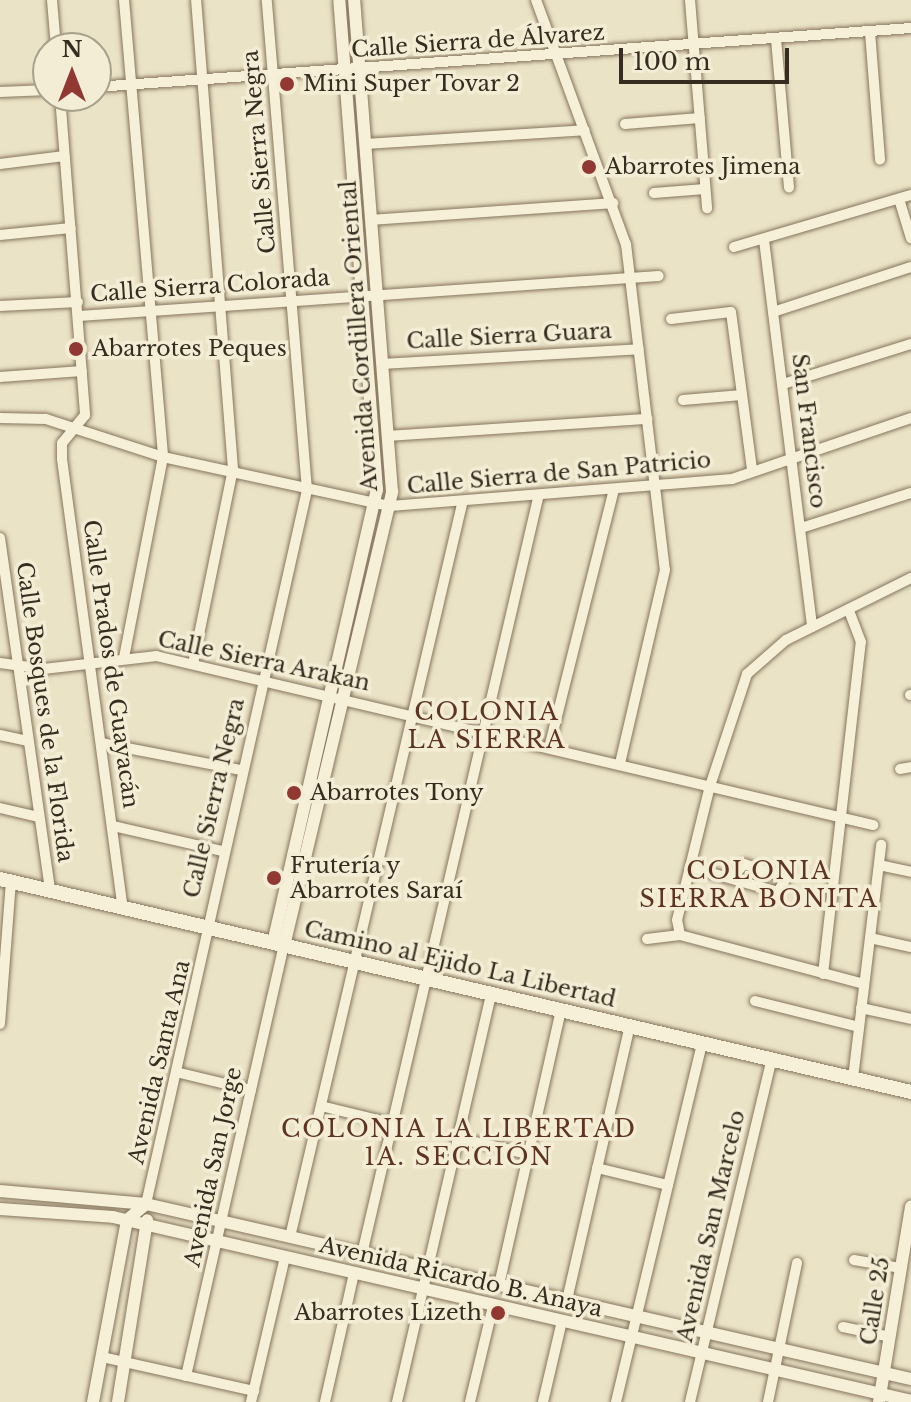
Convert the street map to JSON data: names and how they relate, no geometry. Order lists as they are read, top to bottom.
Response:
{
  "streets": {
    "main road": ["Camino al Ejido La Libertad"],
    "street": [
      "Calle Sierra de Álvarez",
      "Calle Sierra Negra",
      "Calle Sierra Colorada",
      "Avenida Cordillera Oriental",
      "Calle Sierra Guara",
      "San Francisco",
      "Calle Sierra de San Patricio",
      "Calle Sierra Arakan",
      "Calle Prados de Guayacán",
      "Calle Bosques de la Florida",
      "Avenida Santa Ana",
      "Avenida San Jorge",
      "Avenida San Marcelo",
      "Avenida Ricardo B. Anaya",
      "Calle 25"
    ]
  },
  "crossings": [
    ["Calle Sierra de Álvarez", "Calle Sierra Negra"],
    ["Calle Sierra de Álvarez", "Avenida Cordillera Oriental"],
    ["Calle Sierra Negra", "Calle Sierra Colorada"],
    ["Calle Sierra Negra", "Calle Sierra de San Patricio"],
    ["Calle Sierra Negra", "Calle Sierra Arakan"],
    ["Calle Sierra Negra", "Camino al Ejido La Libertad"],
    ["Calle Sierra Negra", "Avenida Santa Ana"],
    ["Calle Sierra Colorada", "Avenida Cordillera Oriental"],
    ["Calle Sierra Colorada", "Calle Prados de Guayacán"],
    ["Avenida Cordillera Oriental", "Calle Sierra Guara"],
    ["Avenida Cordillera Oriental", "Calle Sierra de San Patricio"],
    ["Avenida Cordillera Oriental", "Calle Sierra Arakan"],
    ["Avenida Cordillera Oriental", "Camino al Ejido La Libertad"],
    ["Avenida Cordillera Oriental", "Avenida San Jorge"],
    ["San Francisco", "Calle Sierra de San Patricio"],
    ["Calle Sierra de San Patricio", "Calle Prados de Guayacán"],
    ["Calle Sierra Arakan", "Calle Prados de Guayacán"],
    ["Calle Sierra Arakan", "Calle Bosques de la Florida"],
    ["Calle Prados de Guayacán", "Camino al Ejido La Libertad"],
    ["Calle Bosques de la Florida", "Camino al Ejido La Libertad"],
    ["Camino al Ejido La Libertad", "Avenida Santa Ana"],
    ["Camino al Ejido La Libertad", "Avenida San Jorge"],
    ["Camino al Ejido La Libertad", "Avenida San Marcelo"],
    ["Avenida Santa Ana", "Avenida Ricardo B. Anaya"],
    ["Avenida San Jorge", "Avenida Ricardo B. Anaya"],
    ["Avenida San Marcelo", "Avenida Ricardo B. Anaya"],
    ["Avenida Ricardo B. Anaya", "Calle 25"]
  ],
  "districts": ["COLONIA LA SIERRA", "COLONIA SIERRA BONITA", "COLONIA LA LIBERTAD 1A. SECCIÓN"],
  "places": [
    "Mini Super Tovar 2",
    "Abarrotes Jimena",
    "Abarrotes Peques",
    "Abarrotes Tony",
    "Frutería y Abarrotes Saraí",
    "Abarrotes Lizeth"
  ],
  "scale_bar": "100 m",
  "north": "top"
}
